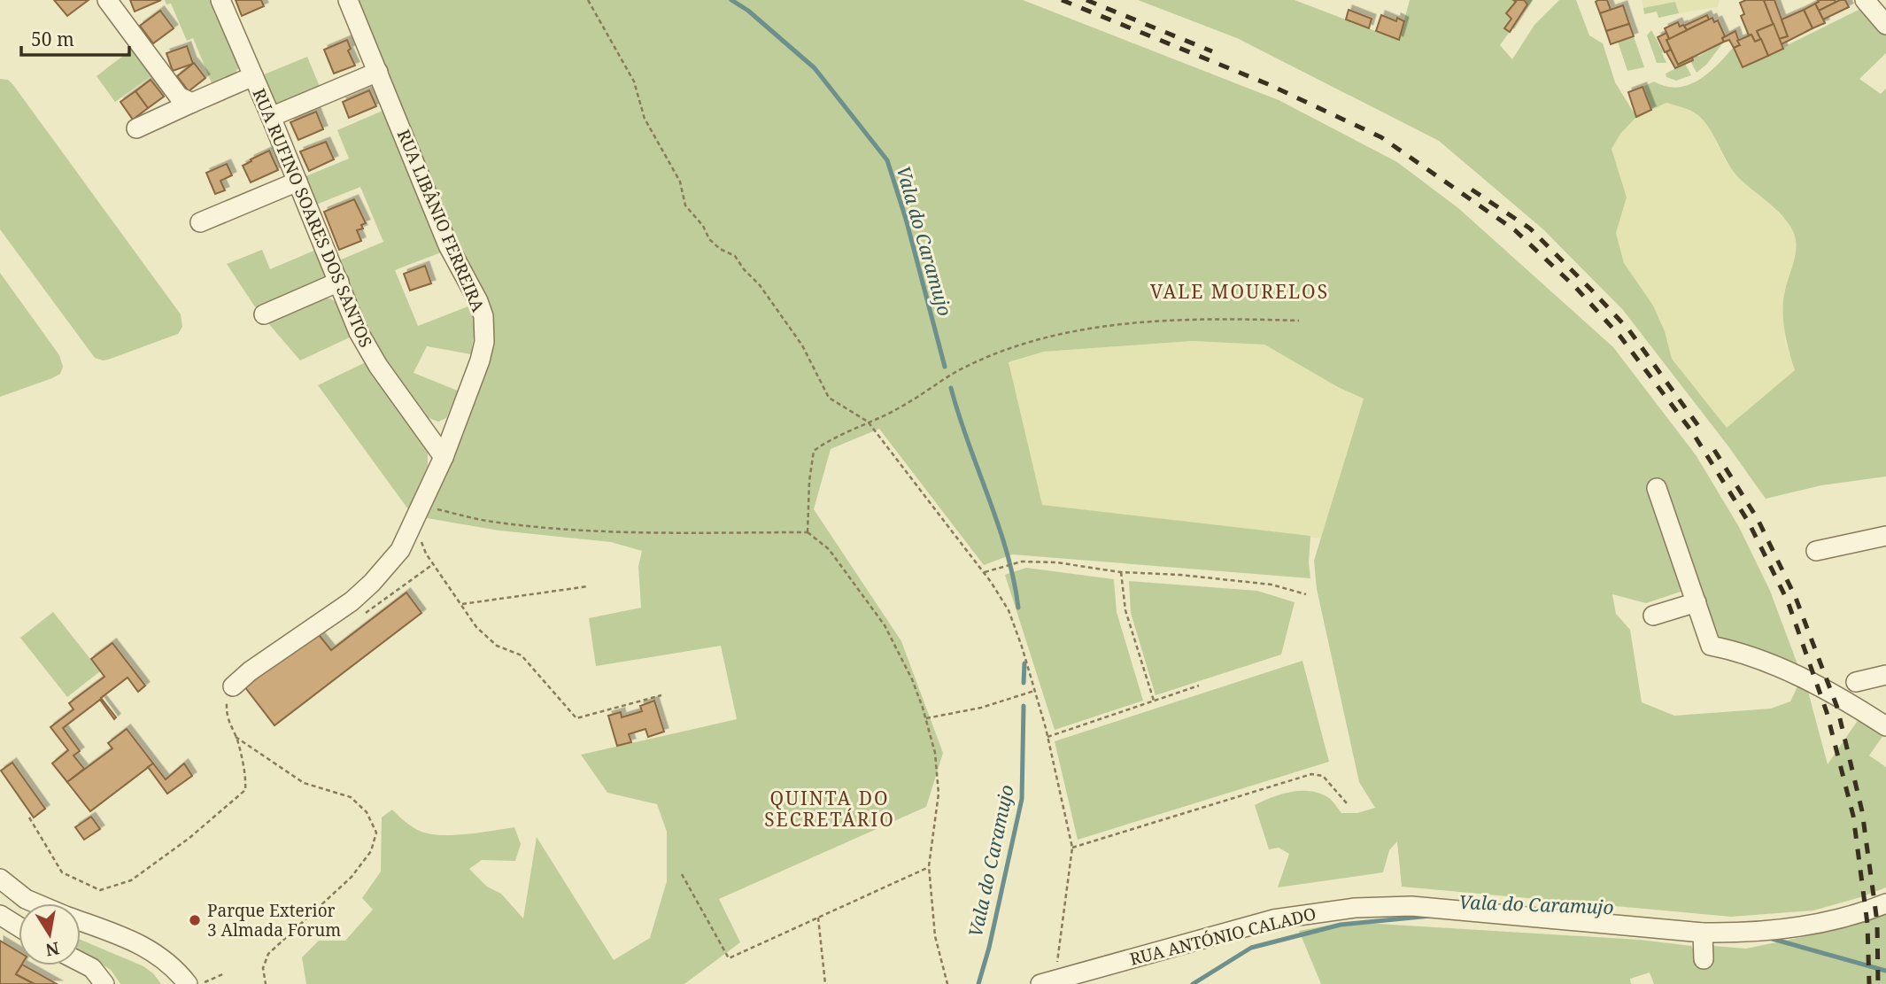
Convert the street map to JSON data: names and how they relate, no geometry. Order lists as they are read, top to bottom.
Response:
{
  "streets": {
    "street": ["RUA RUFINO SOARES DOS SANTOS", "RUA LIBÂNIO FERREIRA", "RUA ANTÓNIO CALADO"]
  },
  "crossings": [
    ["RUA RUFINO SOARES DOS SANTOS", "RUA LIBÂNIO FERREIRA"]
  ],
  "districts": ["VALE MOURELOS", "QUINTA DO SECRETÁRIO"],
  "water": ["Vala do Caramujo"],
  "places": ["Parque Exterior 3 Almada Forum"],
  "scale_bar": "50 m",
  "north": "bottom"
}
